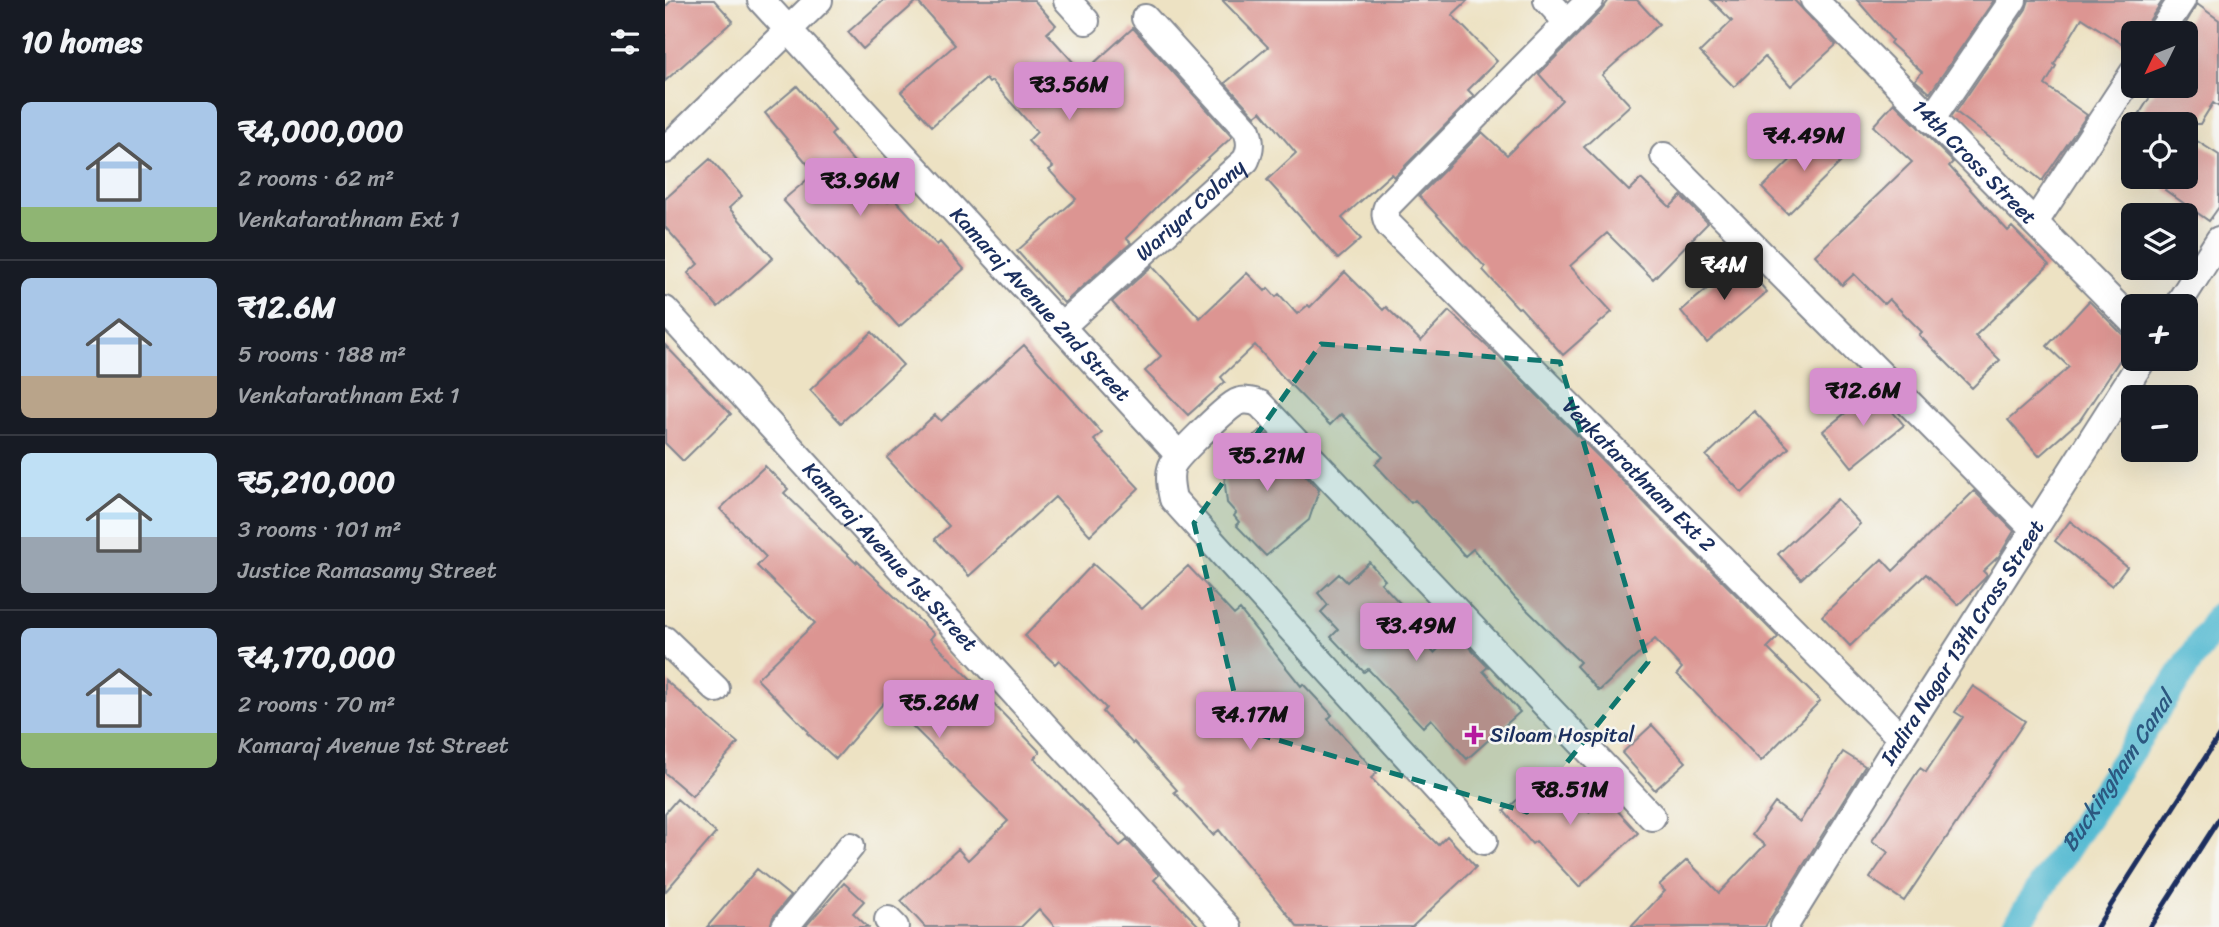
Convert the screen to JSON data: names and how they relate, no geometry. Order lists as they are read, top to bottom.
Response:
{
  "streets": {
    "street": [
      "14th Cross Street",
      "Wariyar Colony",
      "Kamaraj Avenue 2nd Street",
      "Venkatarathnam Ext 2",
      "Kamaraj Avenue 1st Street",
      "Indira Nagar 13th Cross Street"
    ]
  },
  "crossings": [
    ["Wariyar Colony", "Kamaraj Avenue 2nd Street"],
    ["Venkatarathnam Ext 2", "Indira Nagar 13th Cross Street"]
  ],
  "water": ["Buckingham Canal"],
  "places": {
    "health": ["Siloam Hospital"]
  },
  "north": "bottom left",
  "page": {
    "heading": "10 homes",
    "map_buttons": ["+", "−"],
    "price": [
      "₹3.56M",
      "₹4.49M",
      "₹3.96M",
      "₹4M",
      "₹12.6M",
      "₹5.21M",
      "₹3.49M",
      "₹5.26M",
      "₹4.17M",
      "₹8.51M"
    ],
    "list": [
      {
        "name": "₹4,000,000",
        "note": "2 rooms · 62 m² · Venkatarathnam Ext 1"
      },
      {
        "name": "₹12.6M",
        "note": "5 rooms · 188 m² · Venkatarathnam Ext 1"
      },
      {
        "name": "₹5,210,000",
        "note": "3 rooms · 101 m² · Justice Ramasamy Street"
      },
      {
        "name": "₹4,170,000",
        "note": "2 rooms · 70 m² · Kamaraj Avenue 1st Street"
      }
    ]
  }
}
